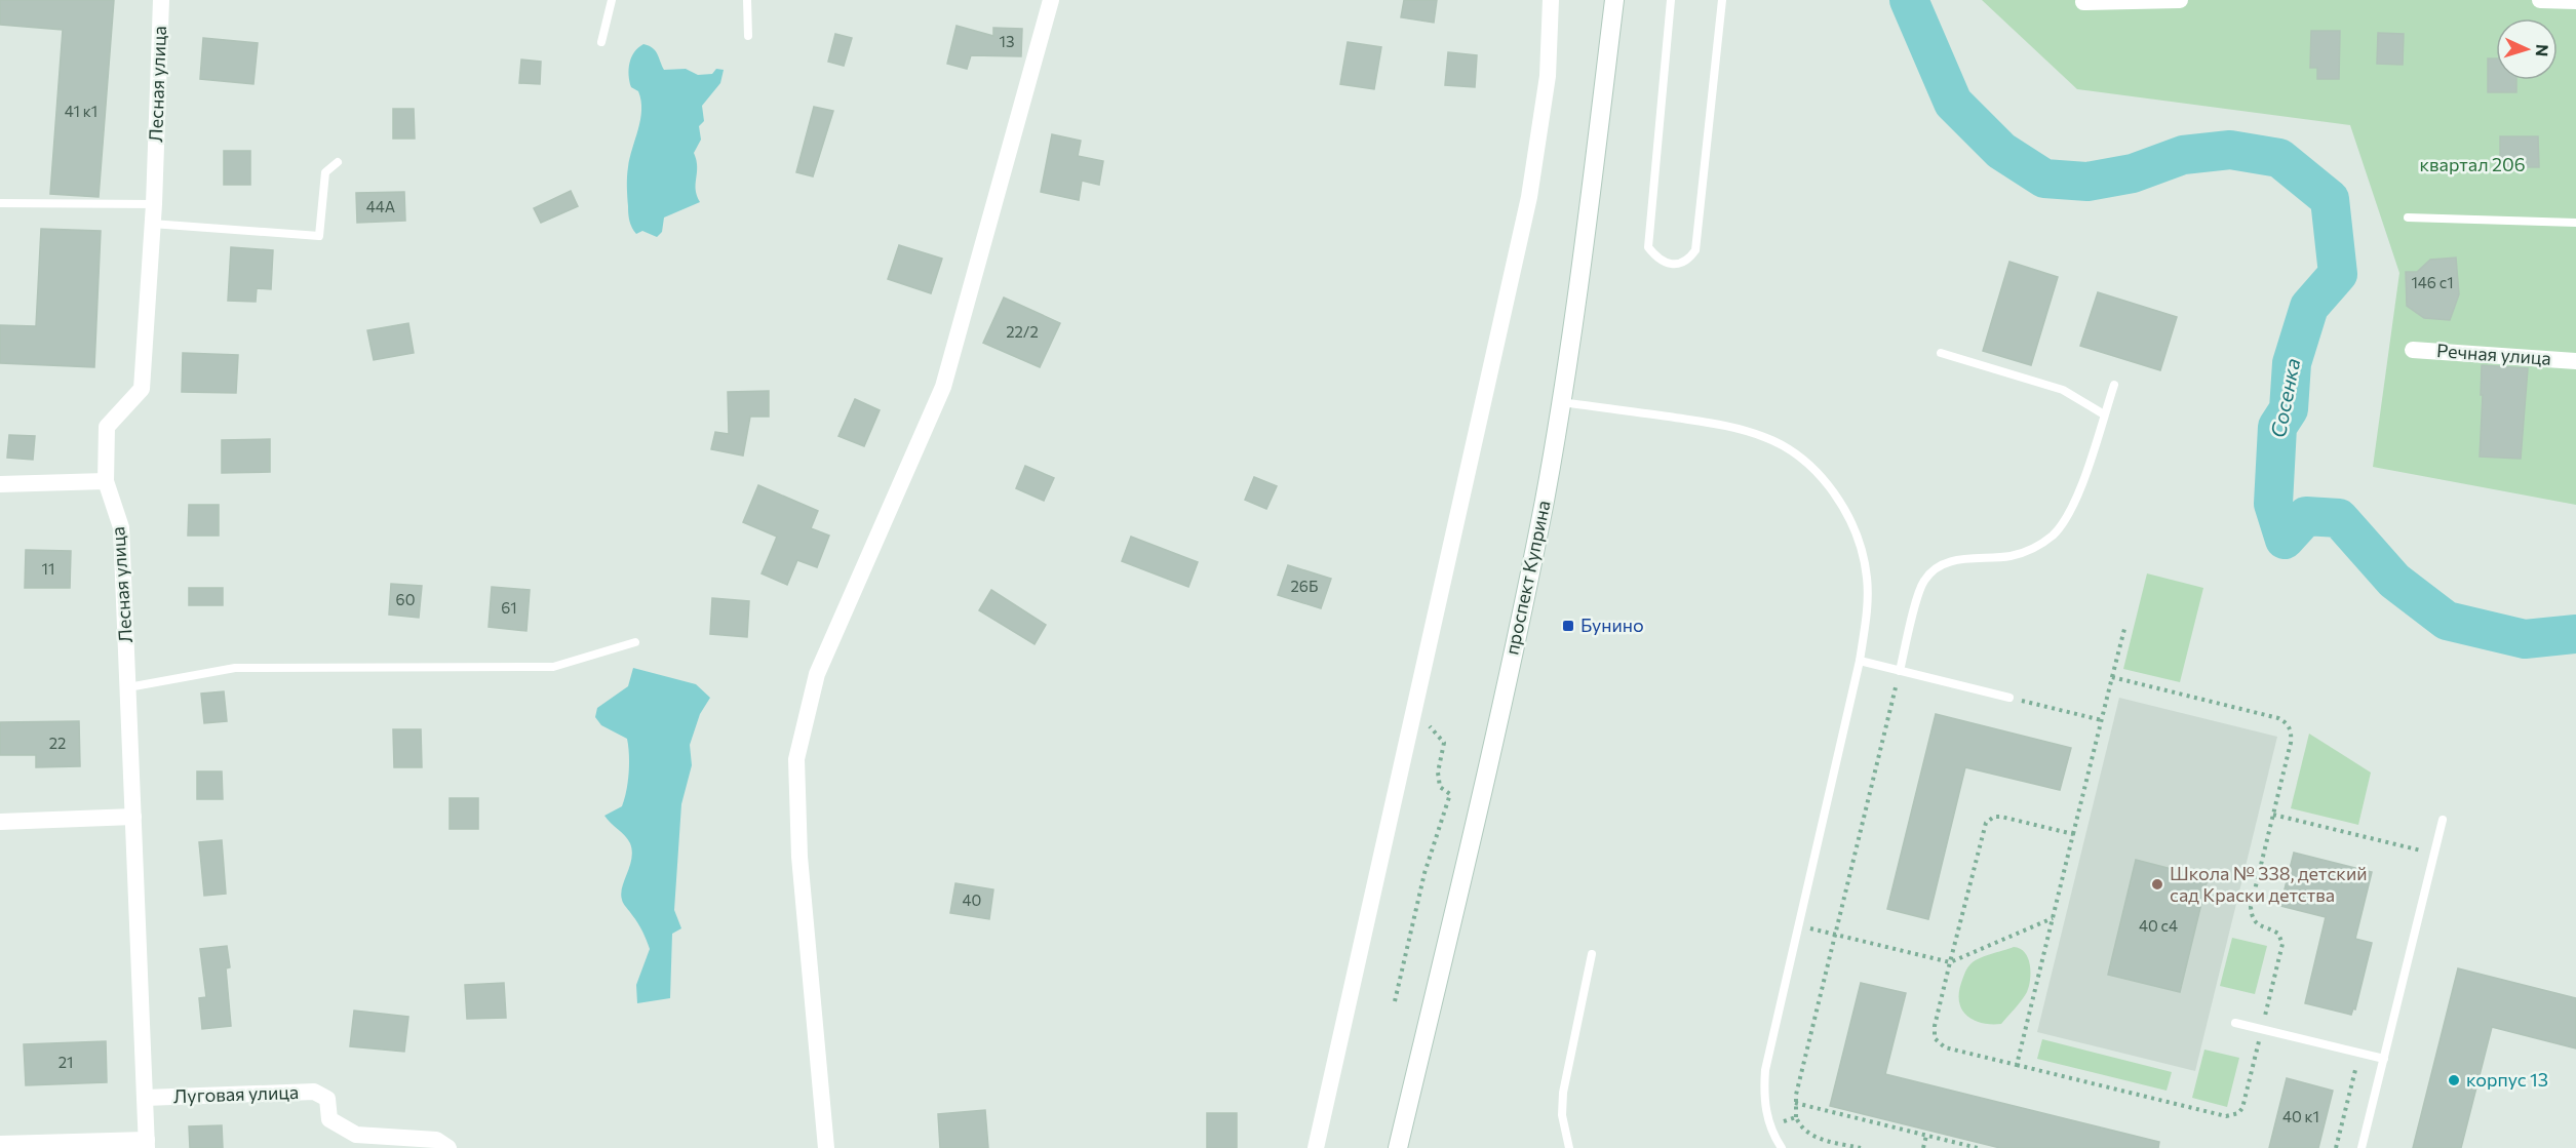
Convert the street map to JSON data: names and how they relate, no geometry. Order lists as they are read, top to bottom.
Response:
{
  "streets": {
    "main road": ["проспект Куприна"],
    "street": ["Лесная улица", "Речная улица", "Луговая улица"]
  },
  "crossings": [
    ["Лесная улица", "Луговая улица"]
  ],
  "water": ["Сосенка"],
  "parks": ["квартал 206"],
  "places": {
    "transit": ["Бунино"],
    "other": ["Школа № 338, детский сад Краски детства", "корпус 13"]
  },
  "house_numbers": [
    "13",
    "41 к1",
    "44А",
    "146 с1",
    "22/2",
    "11",
    "26Б",
    "60",
    "61",
    "22",
    "40",
    "40 с4",
    "21",
    "40 к1"
  ],
  "north": "right"
}
